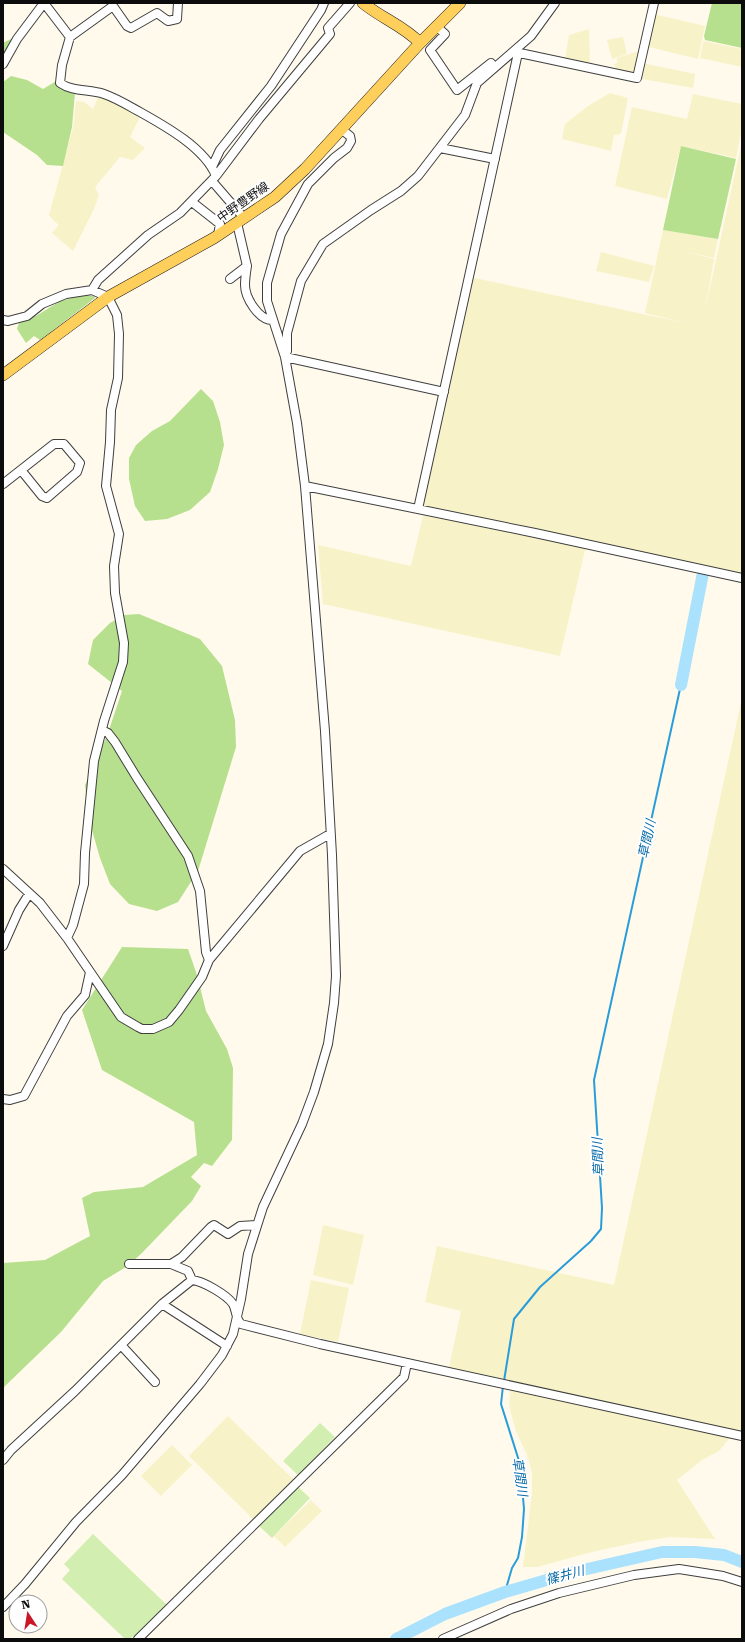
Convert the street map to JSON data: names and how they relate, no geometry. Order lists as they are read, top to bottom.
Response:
{
  "streets": {
    "main road": ["中野豊野線"]
  },
  "water": ["草間川", "篠井川"],
  "north": "top"
}
